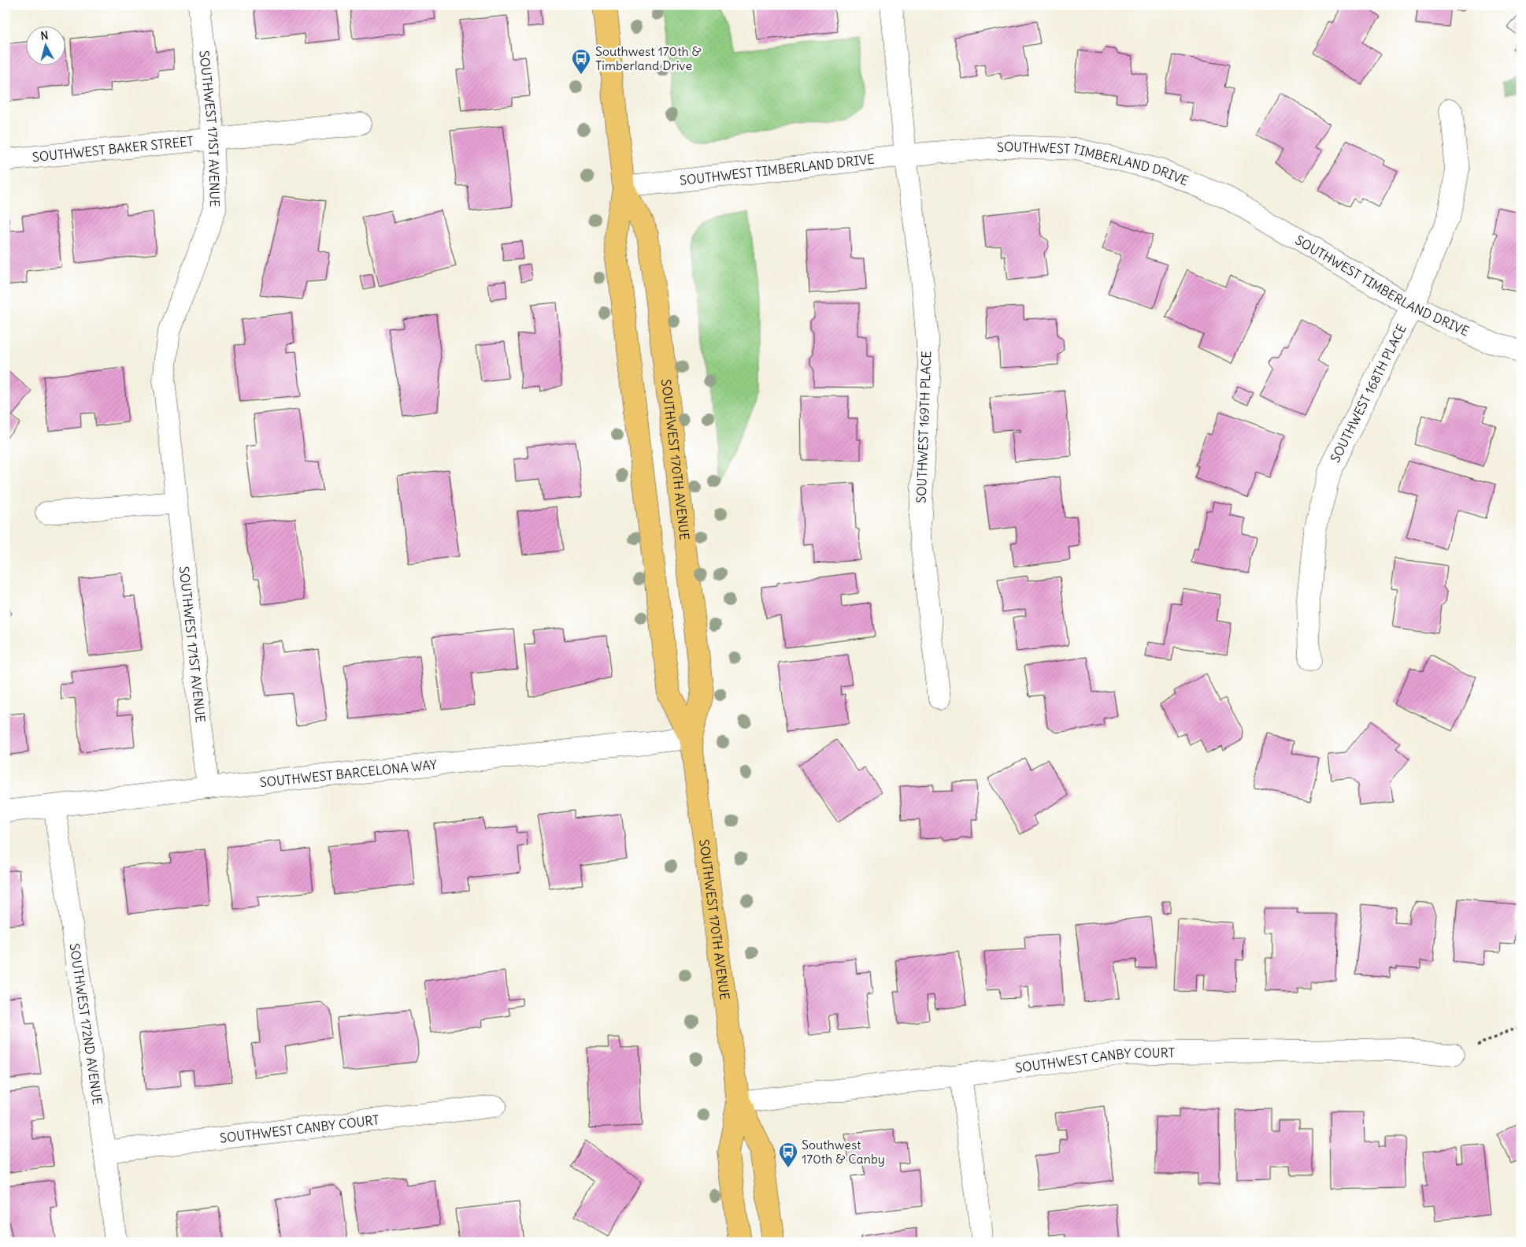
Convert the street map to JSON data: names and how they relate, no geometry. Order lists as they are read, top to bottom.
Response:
{
  "streets": {
    "main road": ["SOUTHWEST 170TH AVENUE"],
    "street": [
      "SOUTHWEST 171ST AVENUE",
      "SOUTHWEST BAKER STREET",
      "SOUTHWEST TIMBERLAND DRIVE",
      "SOUTHWEST 168TH PLACE",
      "SOUTHWEST 169TH PLACE",
      "SOUTHWEST BARCELONA WAY",
      "SOUTHWEST 172ND AVENUE",
      "SOUTHWEST CANBY COURT"
    ]
  },
  "crossings": [
    ["SOUTHWEST 171ST AVENUE", "SOUTHWEST BAKER STREET"],
    ["SOUTHWEST 171ST AVENUE", "SOUTHWEST BARCELONA WAY"],
    ["SOUTHWEST TIMBERLAND DRIVE", "SOUTHWEST 168TH PLACE"],
    ["SOUTHWEST TIMBERLAND DRIVE", "SOUTHWEST 169TH PLACE"],
    ["SOUTHWEST TIMBERLAND DRIVE", "SOUTHWEST 170TH AVENUE"],
    ["SOUTHWEST 170TH AVENUE", "SOUTHWEST BARCELONA WAY"],
    ["SOUTHWEST 170TH AVENUE", "SOUTHWEST CANBY COURT"],
    ["SOUTHWEST BARCELONA WAY", "SOUTHWEST 172ND AVENUE"],
    ["SOUTHWEST 172ND AVENUE", "SOUTHWEST CANBY COURT"]
  ],
  "places": {
    "bus stop": ["Southwest 170th & Timberland Drive", "Southwest 170th & Canby"]
  },
  "north": "top"
}
